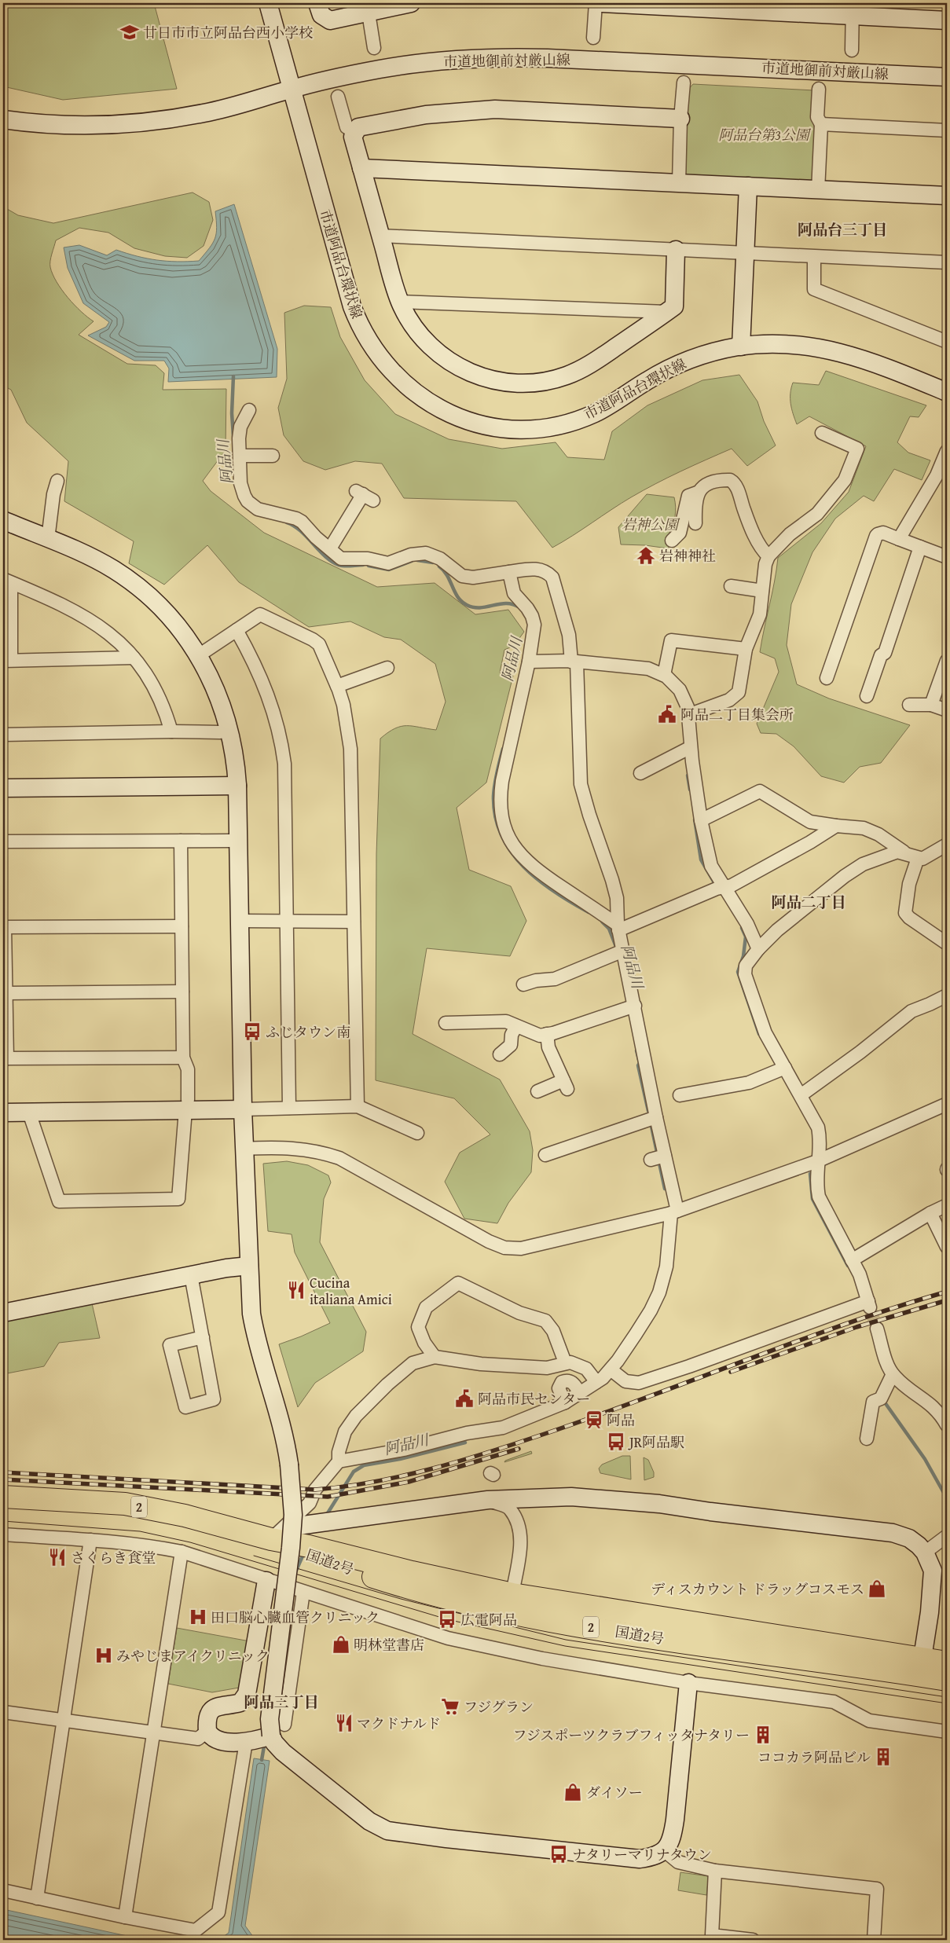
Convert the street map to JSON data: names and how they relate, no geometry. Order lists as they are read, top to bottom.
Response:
{
  "streets": {
    "highway": ["2", "国道2号"],
    "street": ["市道地御前対厳山線", "市道阿品台環状線"]
  },
  "crossings": [
    ["市道地御前対厳山線", "市道阿品台環状線"]
  ],
  "districts": ["阿品台三丁目", "阿品二丁目", "阿品三丁目"],
  "water": ["阿品川"],
  "parks": ["阿品台第3公園", "岩神公園"],
  "places": {
    "school or university": ["廿日市市立阿品台西小学校"],
    "temple": ["岩神神社"],
    "public building": ["阿品二丁目集会所", "阿品市民センター"],
    "bus stop": [
      "ふじタウン南",
      "JR阿品駅",
      "広電阿品",
      "ナタリーマリナタウン"
    ],
    "restaurant": ["Cucina italiana Amici", "さくらき食堂", "マクドナルド"],
    "station": ["阿品"],
    "shop": ["ディスカウント ドラッグコスモス", "明林堂書店", "ダイソー"],
    "hospital": ["田口脳心臓血管クリニック", "みやじまアイクリニック"],
    "supermarket": ["フジグラン"],
    "building": ["フジスポーツクラブフィッタナタリー", "ココカラ阿品ビル"]
  }
}
